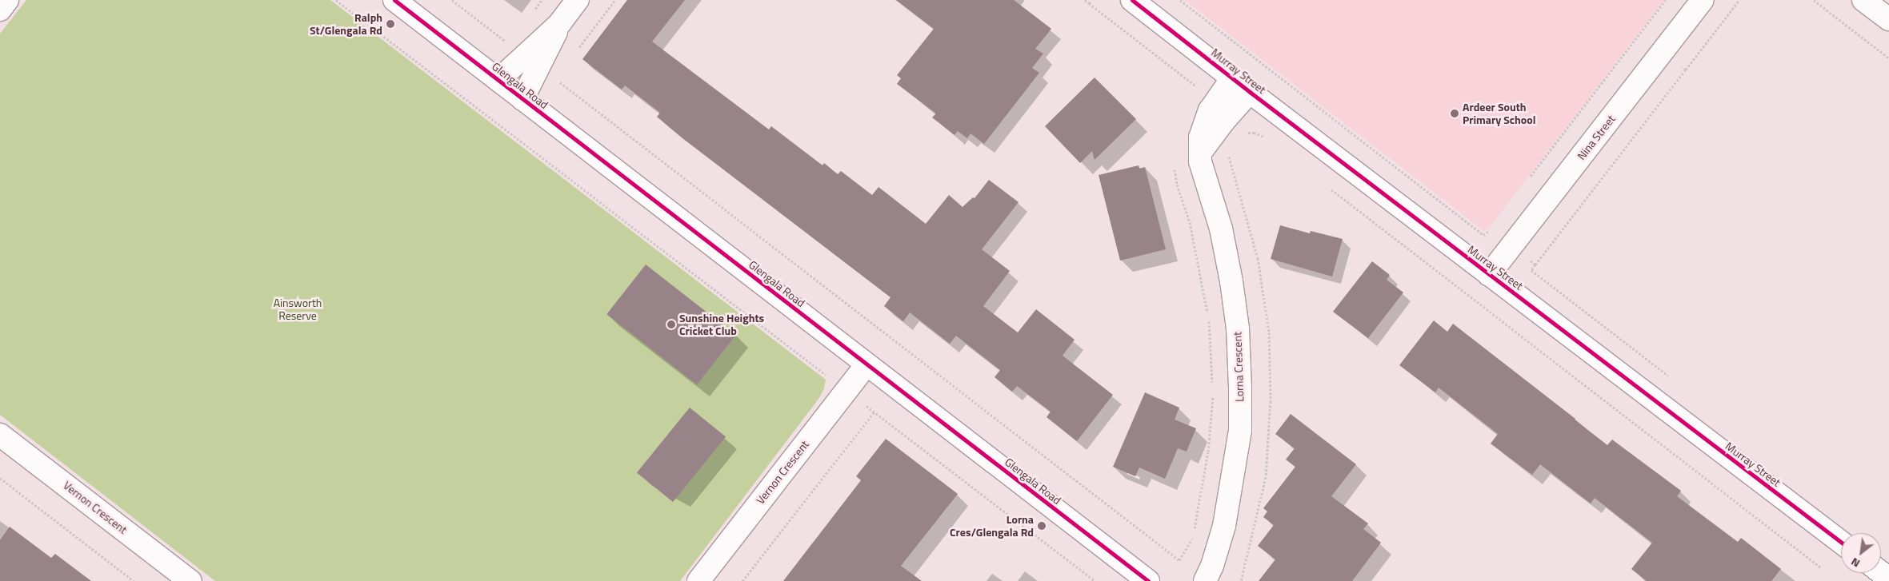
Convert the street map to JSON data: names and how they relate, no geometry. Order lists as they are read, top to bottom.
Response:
{
  "streets": {
    "street": [
      "Murray Street",
      "Glengala Road",
      "Nina Street",
      "Lorna Crescent",
      "Vernon Crescent"
    ]
  },
  "crossings": [
    ["Murray Street", "Nina Street"],
    ["Murray Street", "Lorna Crescent"],
    ["Glengala Road", "Vernon Crescent"]
  ],
  "parks": ["Ainsworth Reserve"],
  "places": [
    "Ralph St/Glengala Rd",
    "Ardeer South Primary School",
    "Sunshine Heights Cricket Club",
    "Lorna Cres/Glengala Rd"
  ],
  "north": "bottom left"
}
